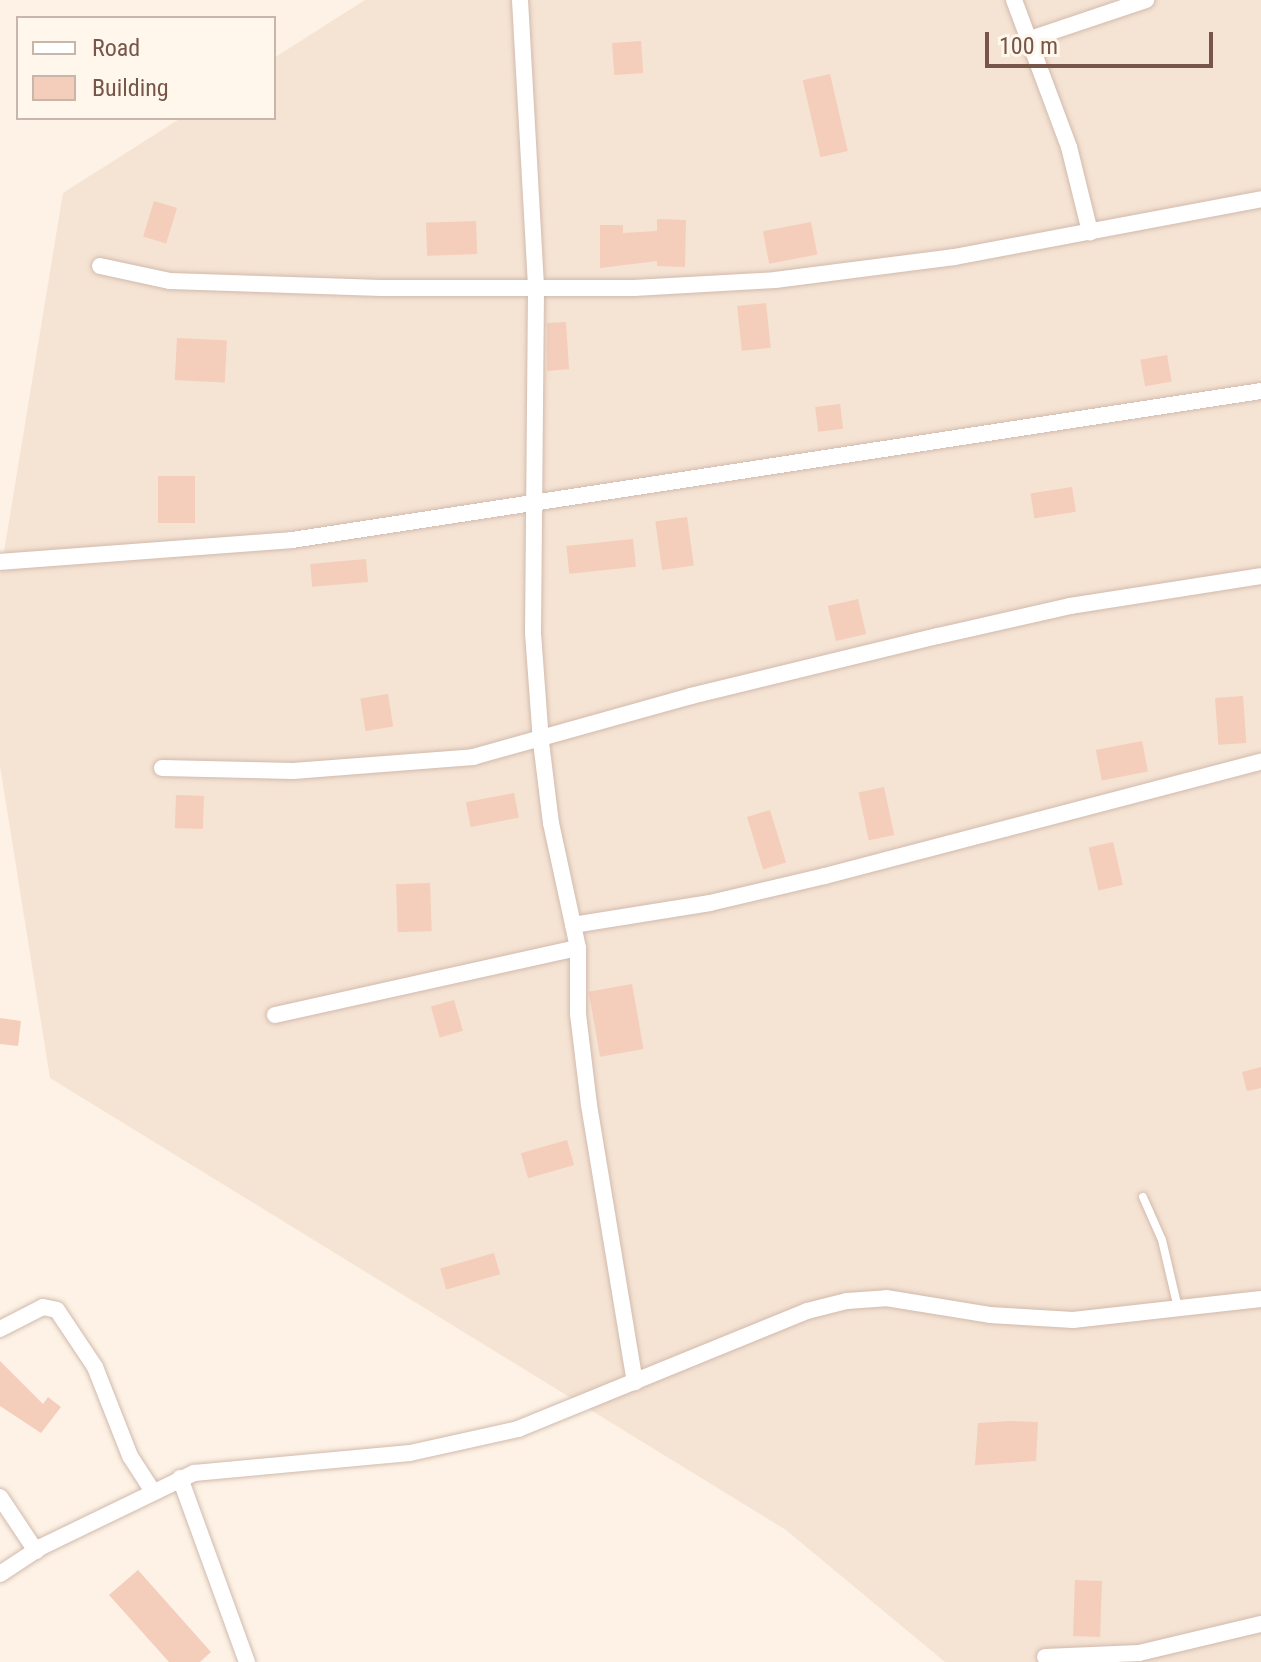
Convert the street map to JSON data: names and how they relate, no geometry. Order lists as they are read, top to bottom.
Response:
{
  "legend": ["Road", "Building"],
  "scale_bar": "100 m"
}
